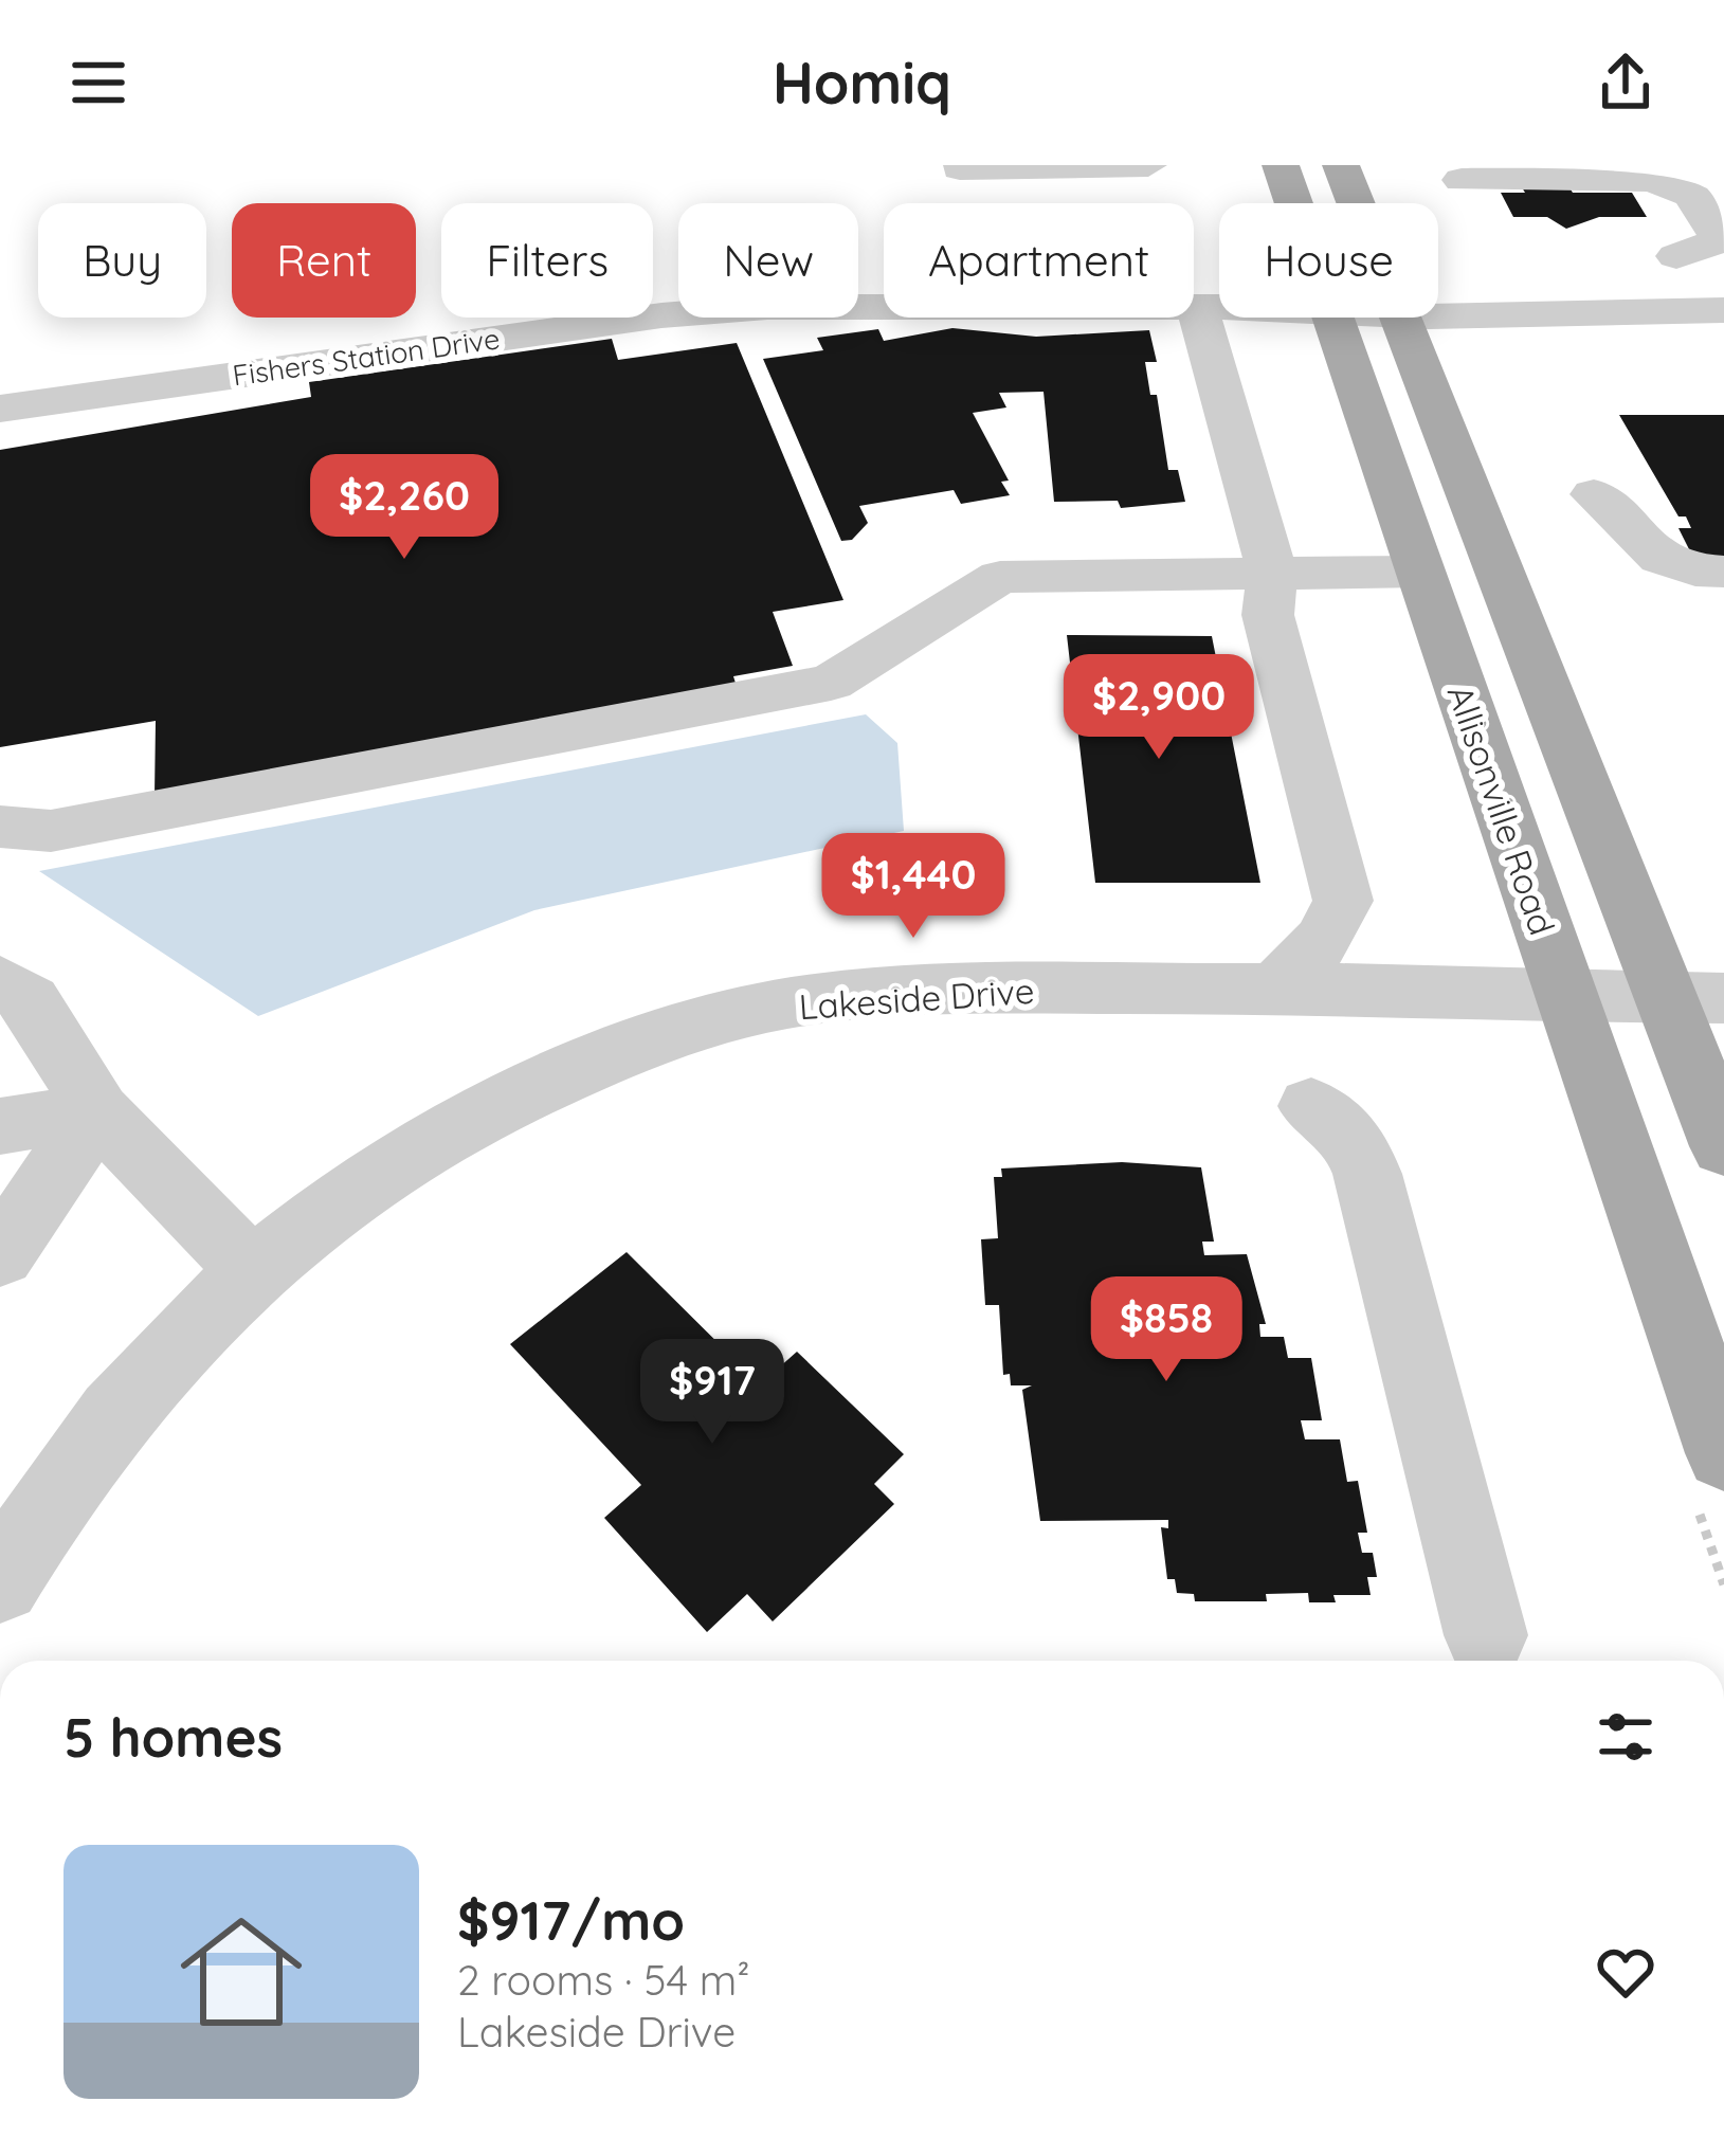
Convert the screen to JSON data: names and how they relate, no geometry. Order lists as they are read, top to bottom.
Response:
{
  "streets": {
    "main road": ["Allisonville Road"],
    "street": ["Fishers Station Drive", "Lakeside Drive"]
  },
  "crossings": [
    ["Allisonville Road", "Lakeside Drive"]
  ],
  "page": {
    "header": "Homiq",
    "chip": [
      "Buy",
      "Rent",
      "Filters",
      "New",
      "Apartment",
      "House"
    ],
    "price": [
      "$2,260",
      "$2,900",
      "$1,440",
      "$858",
      "$917"
    ],
    "heading": "5 homes",
    "list": [
      {
        "name": "$917/mo",
        "note": "2 rooms · 54 m² · Lakeside Drive"
      }
    ]
  }
}
